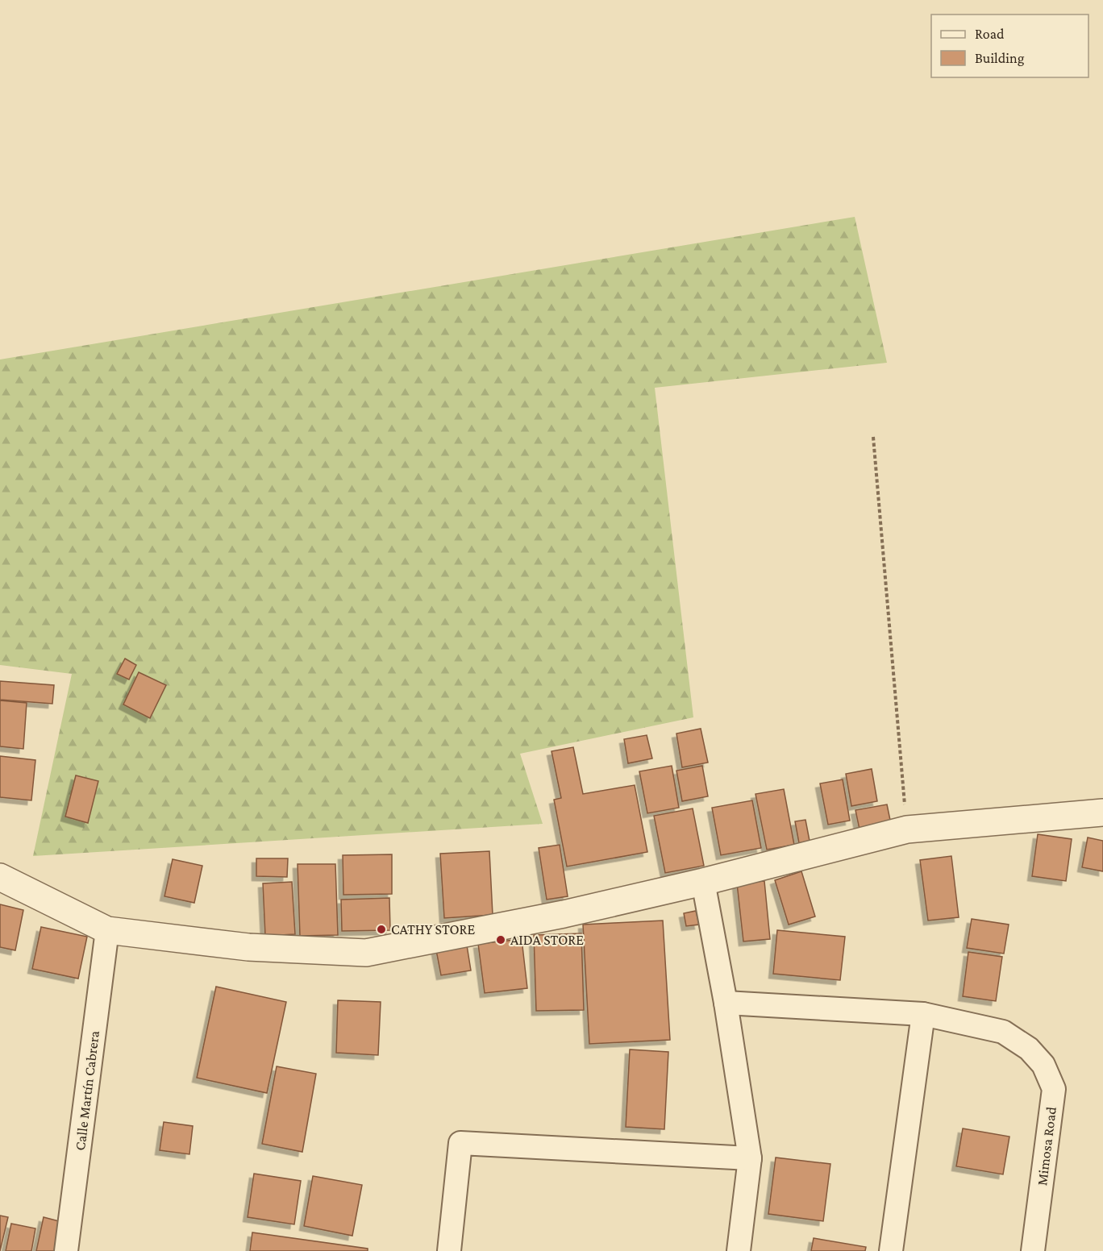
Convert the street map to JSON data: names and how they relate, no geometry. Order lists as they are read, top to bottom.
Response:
{
  "streets": {
    "street": ["Calle Martín Cabrera", "Mimosa Road"]
  },
  "places": ["CATHY STORE", "AIDA STORE"],
  "legend": ["Road", "Building"]
}
